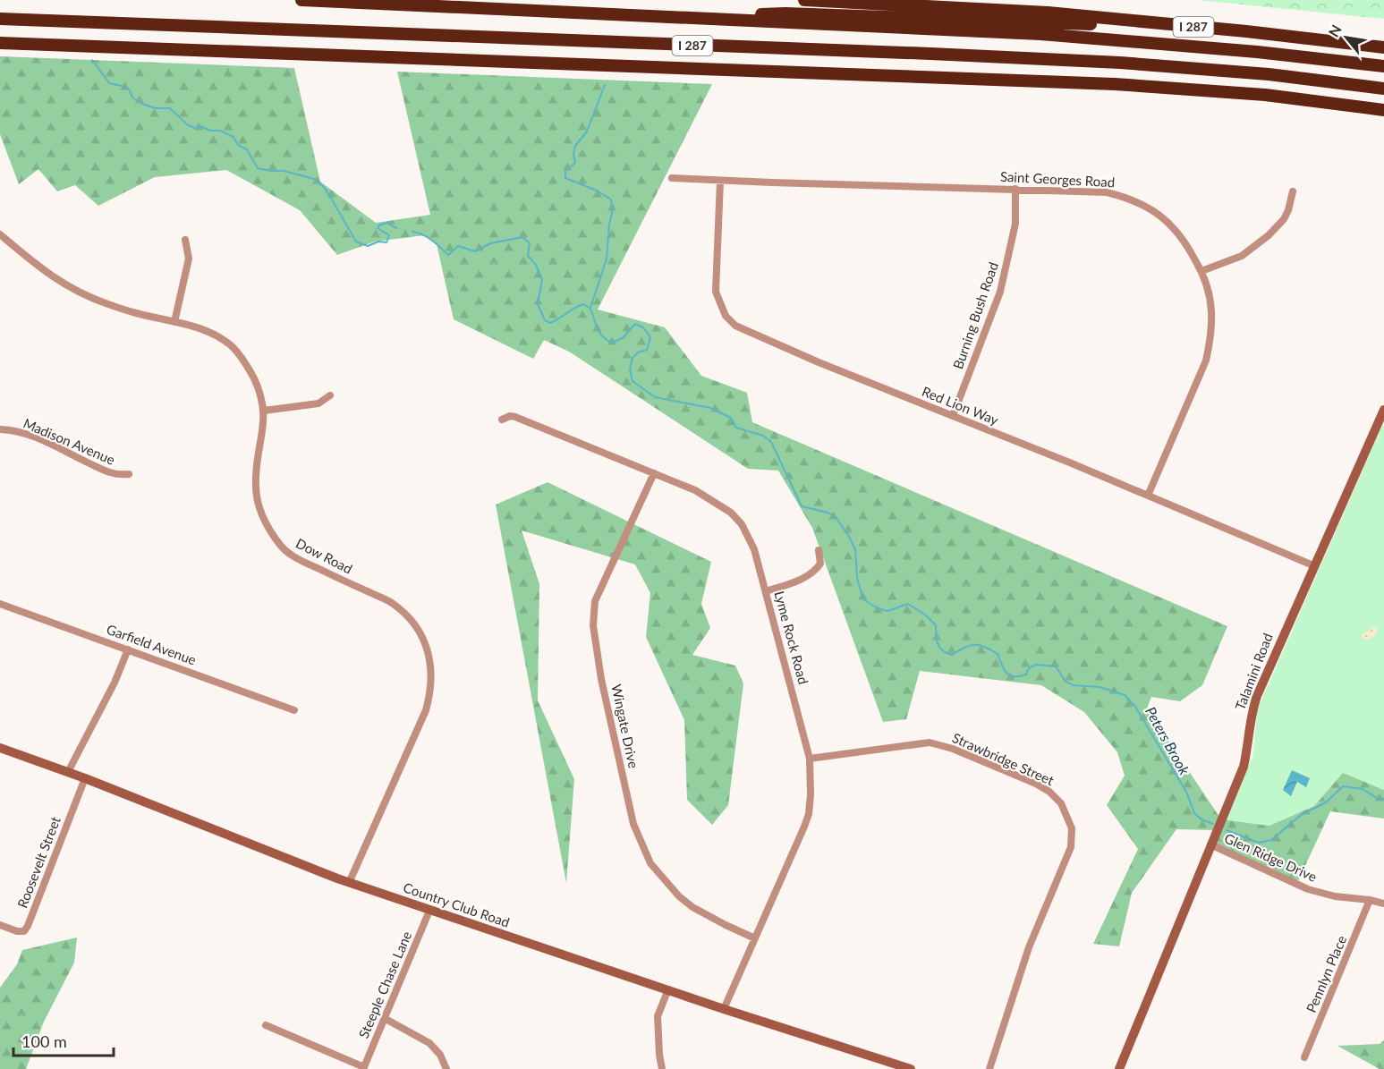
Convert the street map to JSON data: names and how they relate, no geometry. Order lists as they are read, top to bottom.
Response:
{
  "streets": {
    "highway": ["I 287"],
    "street": [
      "Saint Georges Road",
      "Burning Bush Road",
      "Red Lion Way",
      "Madison Avenue",
      "Dow Road",
      "Lyme Rock Road",
      "Garfield Avenue",
      "Talamini Road",
      "Wingate Drive",
      "Strawbridge Street",
      "Glen Ridge Drive",
      "Roosevelt Street",
      "Country Club Road",
      "Pennlyn Place",
      "Steeple Chase Lane"
    ]
  },
  "crossings": [
    ["Saint Georges Road", "Burning Bush Road"],
    ["Saint Georges Road", "Red Lion Way"],
    ["Burning Bush Road", "Red Lion Way"],
    ["Red Lion Way", "Talamini Road"],
    ["Dow Road", "Country Club Road"],
    ["Lyme Rock Road", "Wingate Drive"],
    ["Lyme Rock Road", "Strawbridge Street"],
    ["Lyme Rock Road", "Country Club Road"],
    ["Talamini Road", "Glen Ridge Drive"],
    ["Glen Ridge Drive", "Pennlyn Place"],
    ["Roosevelt Street", "Country Club Road"],
    ["Country Club Road", "Steeple Chase Lane"]
  ],
  "water": ["Peters Brook"],
  "scale_bar": "100 m",
  "north": "top left"
}
